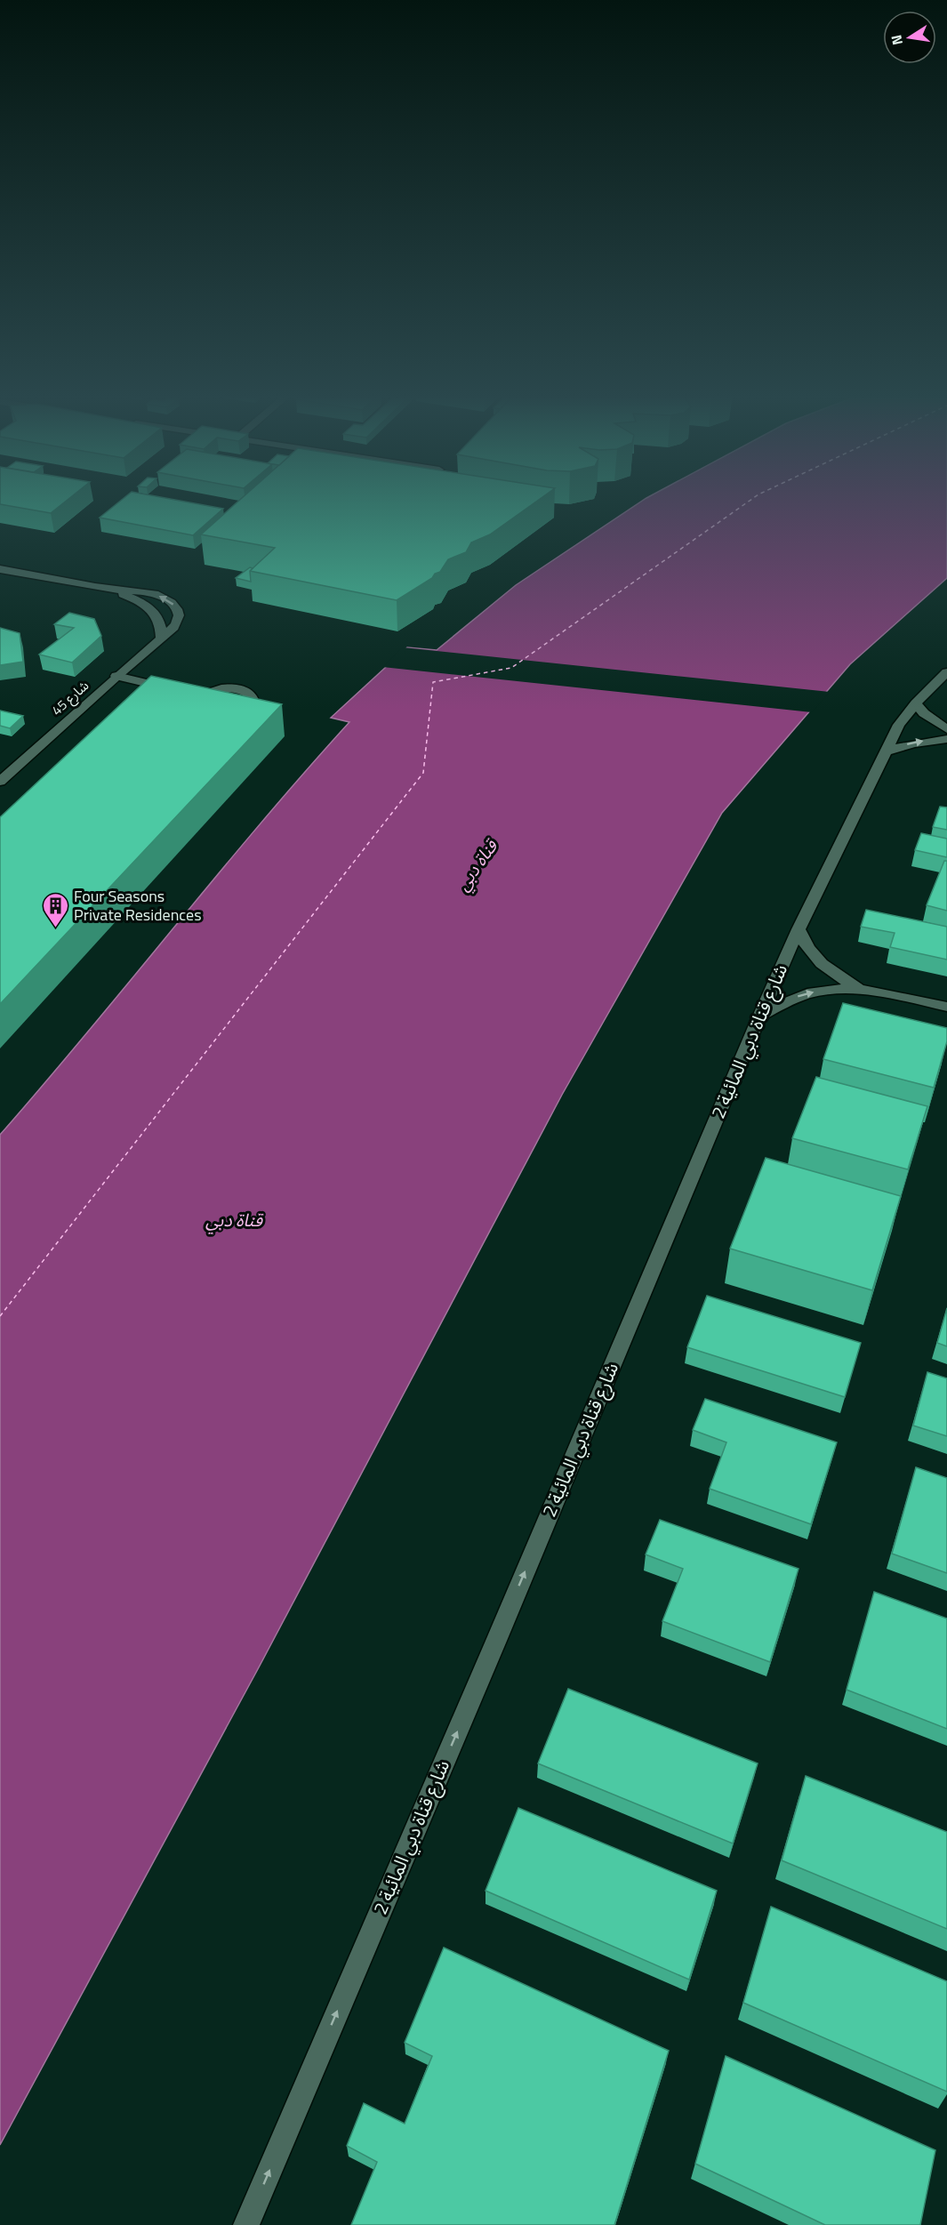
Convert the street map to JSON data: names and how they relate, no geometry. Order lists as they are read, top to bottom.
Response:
{
  "streets": {
    "street": ["شارع 45", "شارع قناة دبي المائية 2"]
  },
  "one_way": ["شارع قناة دبي المائية 2"],
  "water": ["قناة دبي"],
  "places": {
    "building": ["Four Seasons Private Residences"]
  },
  "north": "left"
}
